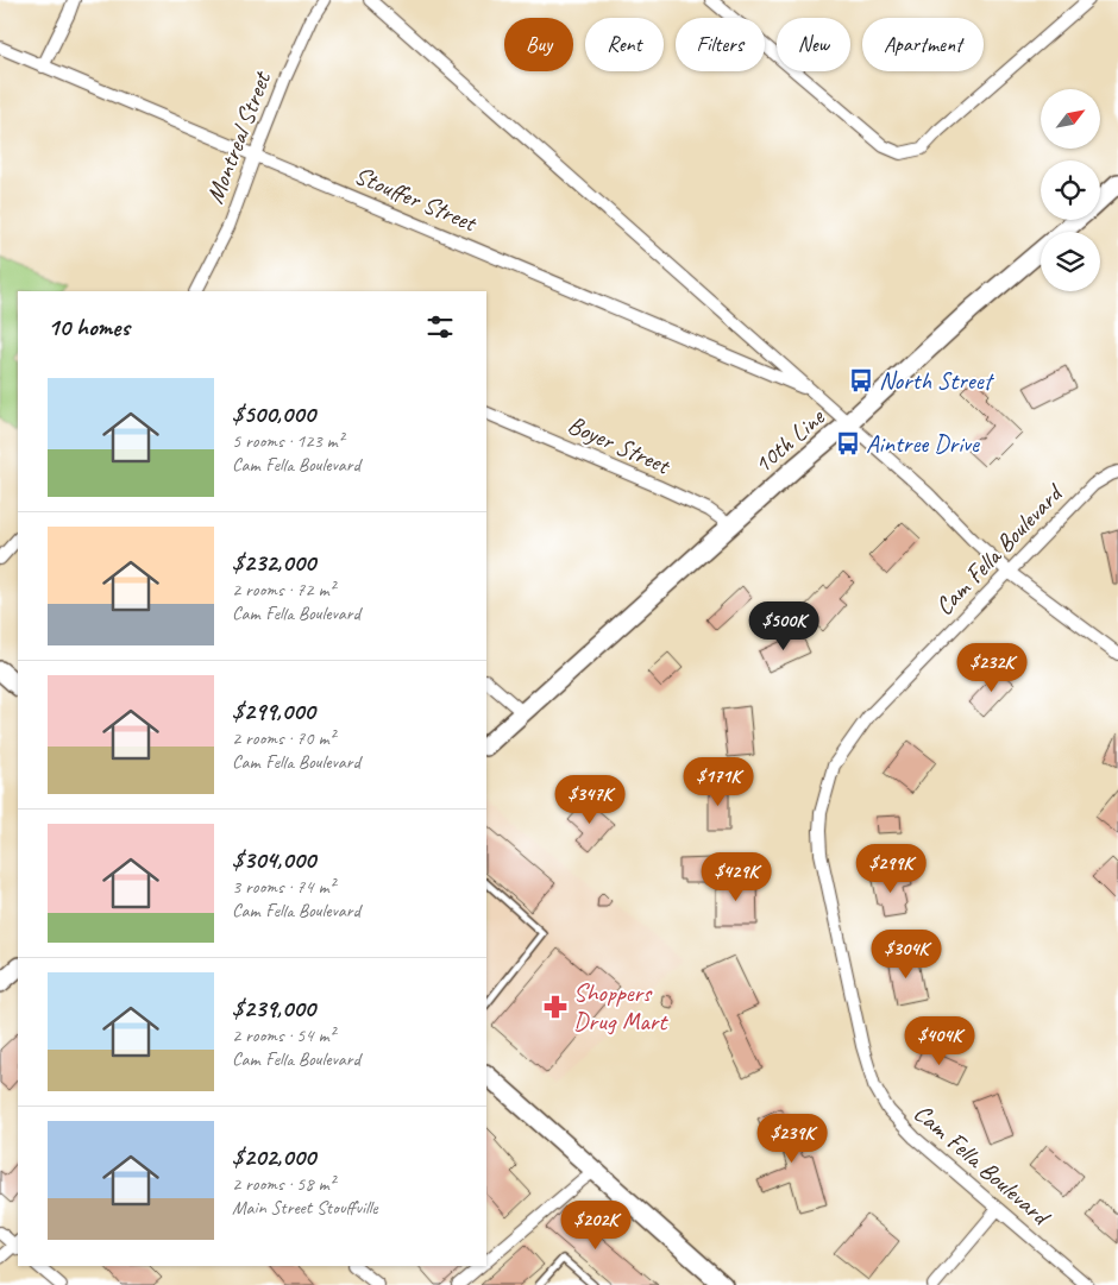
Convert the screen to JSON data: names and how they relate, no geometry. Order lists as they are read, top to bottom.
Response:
{
  "streets": {
    "main road": ["10th Line"],
    "street": [
      "Montreal Street",
      "Stouffer Street",
      "Boyer Street",
      "Cam Fella Boulevard"
    ]
  },
  "crossings": [
    ["Montreal Street", "Stouffer Street"],
    ["10th Line", "Boyer Street"]
  ],
  "places": {
    "bus stop": ["North Street", "Aintree Drive"],
    "pharmacy": ["Shoppers Drug Mart"]
  },
  "north": "top right",
  "page": {
    "chip": [
      "Buy",
      "Rent",
      "Filters",
      "New",
      "Apartment"
    ],
    "heading": "10 homes",
    "list": [
      {
        "name": "$500,000",
        "note": "5 rooms · 123 m² · Cam Fella Boulevard"
      },
      {
        "name": "$232,000",
        "note": "2 rooms · 72 m² · Cam Fella Boulevard"
      },
      {
        "name": "$299,000",
        "note": "2 rooms · 70 m² · Cam Fella Boulevard"
      },
      {
        "name": "$304,000",
        "note": "3 rooms · 74 m² · Cam Fella Boulevard"
      },
      {
        "name": "$239,000",
        "note": "2 rooms · 54 m² · Cam Fella Boulevard"
      },
      {
        "name": "$202,000",
        "note": "2 rooms · 58 m² · Main Street Stouffville"
      }
    ],
    "price": [
      "$500K",
      "$232K",
      "$171K",
      "$347K",
      "$299K",
      "$429K",
      "$304K",
      "$404K",
      "$239K",
      "$202K"
    ]
  }
}
